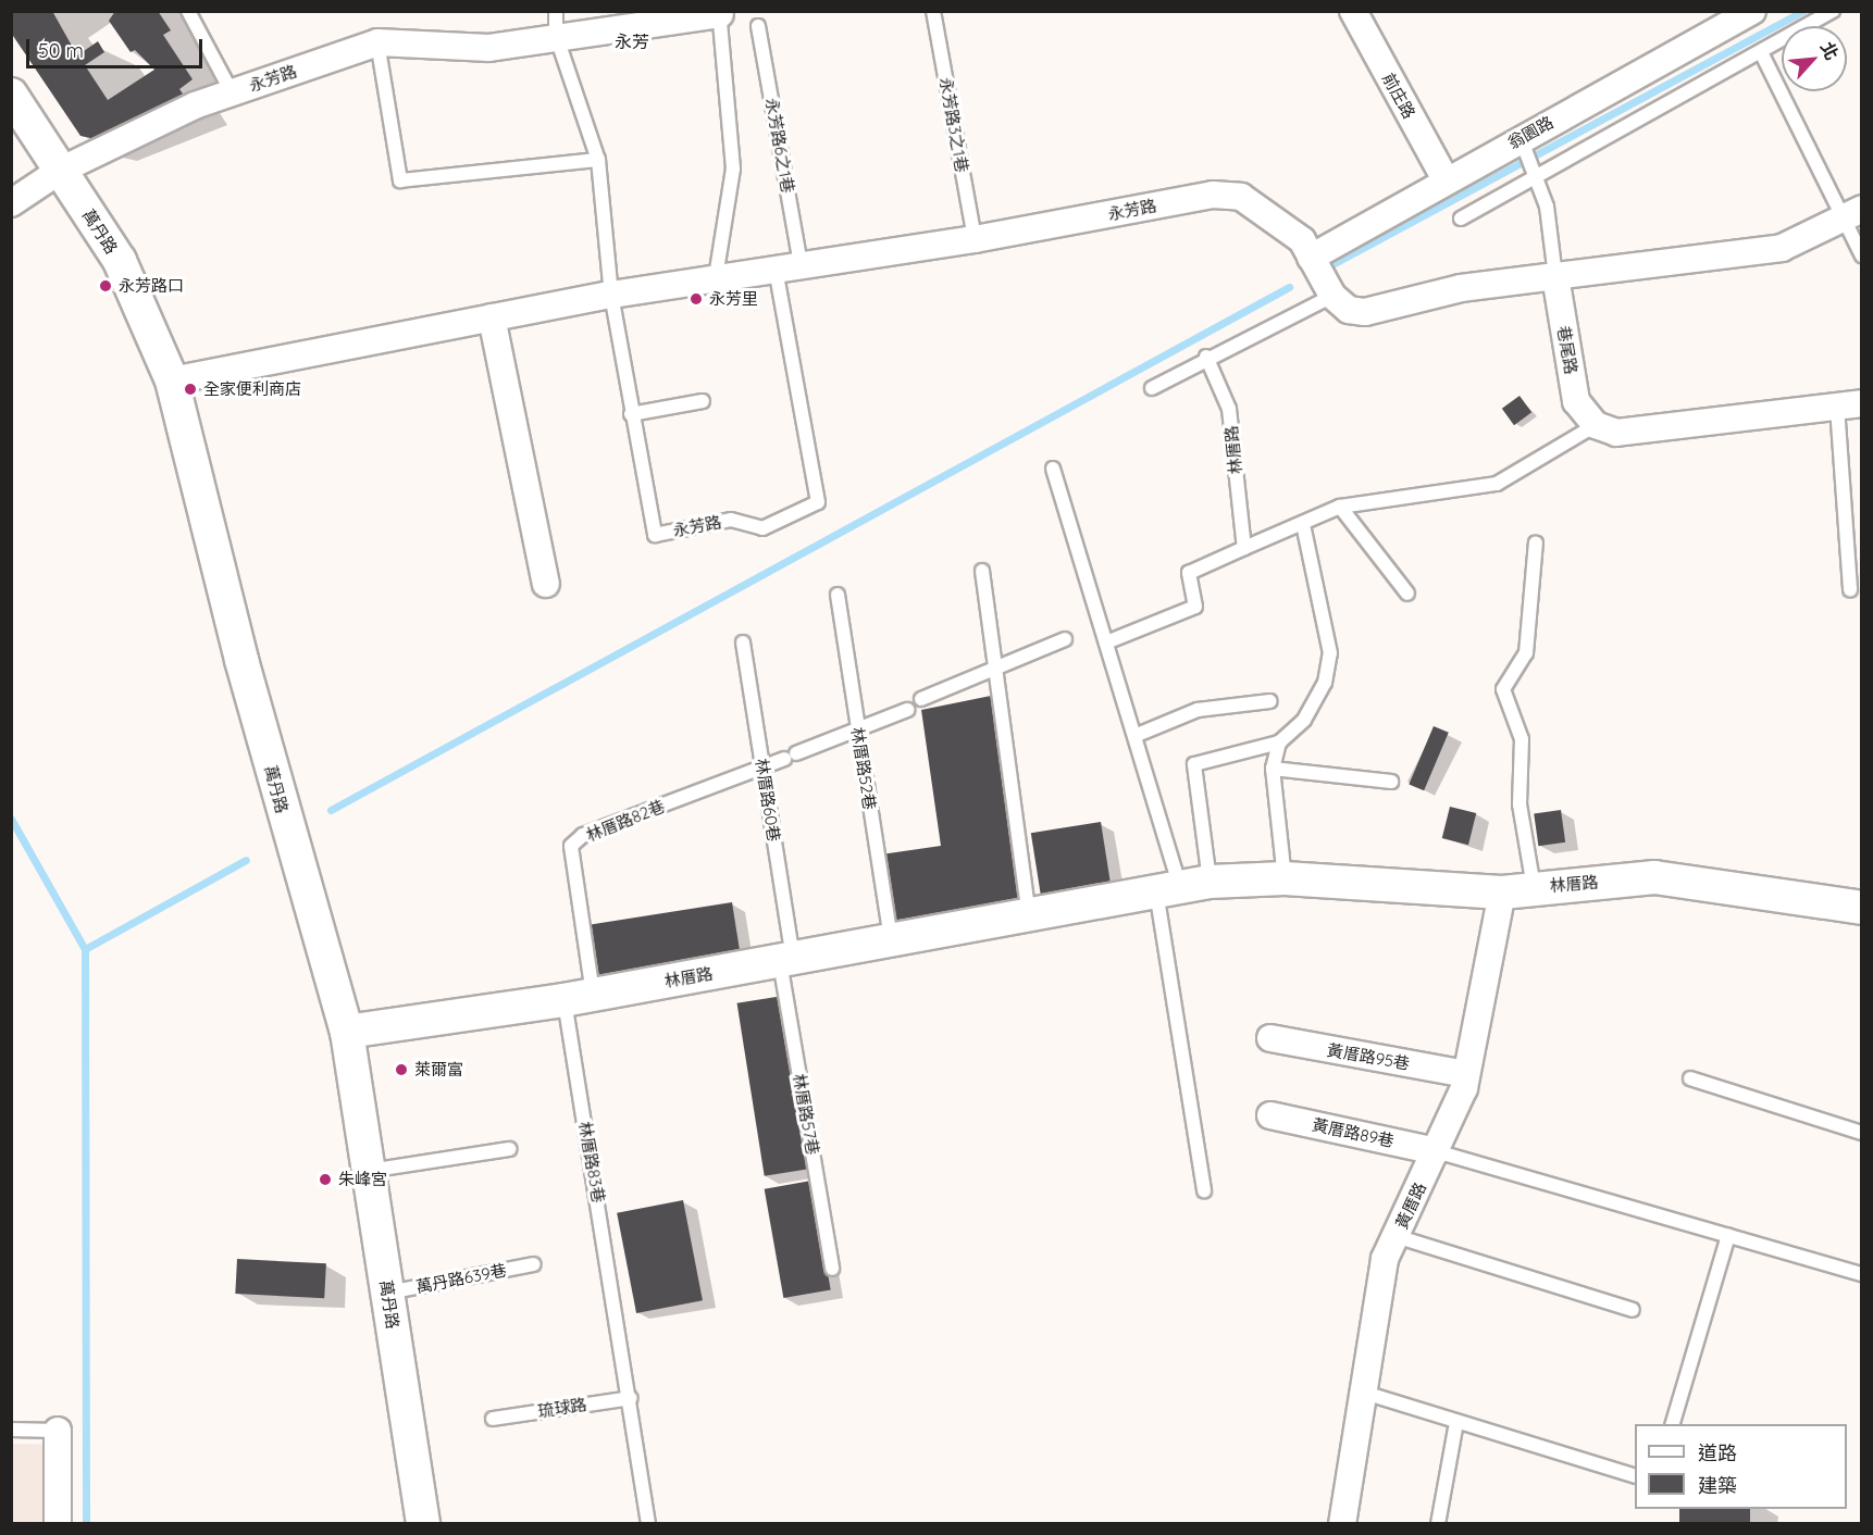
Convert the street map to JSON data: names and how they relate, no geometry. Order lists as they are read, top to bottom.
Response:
{
  "streets": {
    "street": [
      "永芳路",
      "前庄路",
      "翁園路",
      "萬丹路",
      "巷尾路",
      "林厝路",
      "黃厝路95巷",
      "黃厝路89巷",
      "黃厝路"
    ],
    "lane": [
      "永芳路3之1巷",
      "永芳路6之1巷",
      "林厝路52巷",
      "林厝路60巷",
      "林厝路82巷",
      "林厝路57巷",
      "林厝路83巷",
      "萬丹路639巷",
      "琉球路"
    ]
  },
  "crossings": [
    ["永芳路", "永芳路3之1巷"],
    ["永芳路", "翁園路"],
    ["永芳路", "永芳路6之1巷"],
    ["永芳路", "萬丹路"],
    ["前庄路", "翁園路"],
    ["萬丹路", "林厝路"],
    ["萬丹路", "萬丹路639巷"],
    ["林厝路", "林厝路52巷"],
    ["林厝路", "林厝路60巷"],
    ["林厝路", "林厝路82巷"],
    ["林厝路", "林厝路57巷"],
    ["林厝路", "林厝路83巷"],
    ["林厝路", "黃厝路"],
    ["林厝路52巷", "林厝路82巷"],
    ["林厝路60巷", "林厝路82巷"],
    ["林厝路60巷", "林厝路57巷"],
    ["林厝路82巷", "林厝路83巷"],
    ["黃厝路95巷", "黃厝路"],
    ["黃厝路89巷", "黃厝路"],
    ["林厝路83巷", "琉球路"]
  ],
  "districts": ["永芳"],
  "places": [
    "永芳路口",
    "永芳里",
    "全家便利商店",
    "萊爾富",
    "朱峰宮"
  ],
  "legend": ["道路", "建築"],
  "scale_bar": "50 m",
  "north": "top right"
}
